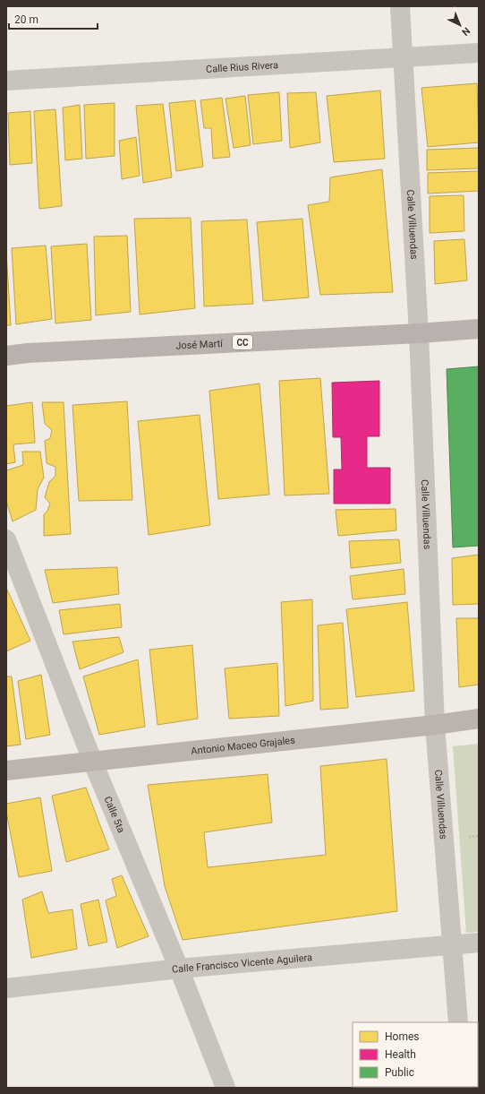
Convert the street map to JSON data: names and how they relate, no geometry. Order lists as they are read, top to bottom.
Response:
{
  "streets": {
    "main road": ["CC", "José Martí"],
    "street": [
      "Calle Rius Rivera",
      "Calle Villuendas",
      "Antonio Maceo Grajales",
      "Calle 5ta",
      "Calle Francisco Vicente Aguilera"
    ]
  },
  "crossings": [
    ["Calle Rius Rivera", "Calle Villuendas"],
    ["Calle Villuendas", "José Martí"],
    ["Calle Villuendas", "Antonio Maceo Grajales"],
    ["Calle Villuendas", "Calle Francisco Vicente Aguilera"],
    ["Antonio Maceo Grajales", "Calle 5ta"],
    ["Calle 5ta", "Calle Francisco Vicente Aguilera"]
  ],
  "legend": ["Homes", "Health", "Public"],
  "scale_bar": "20 m",
  "north": "bottom right"
}
